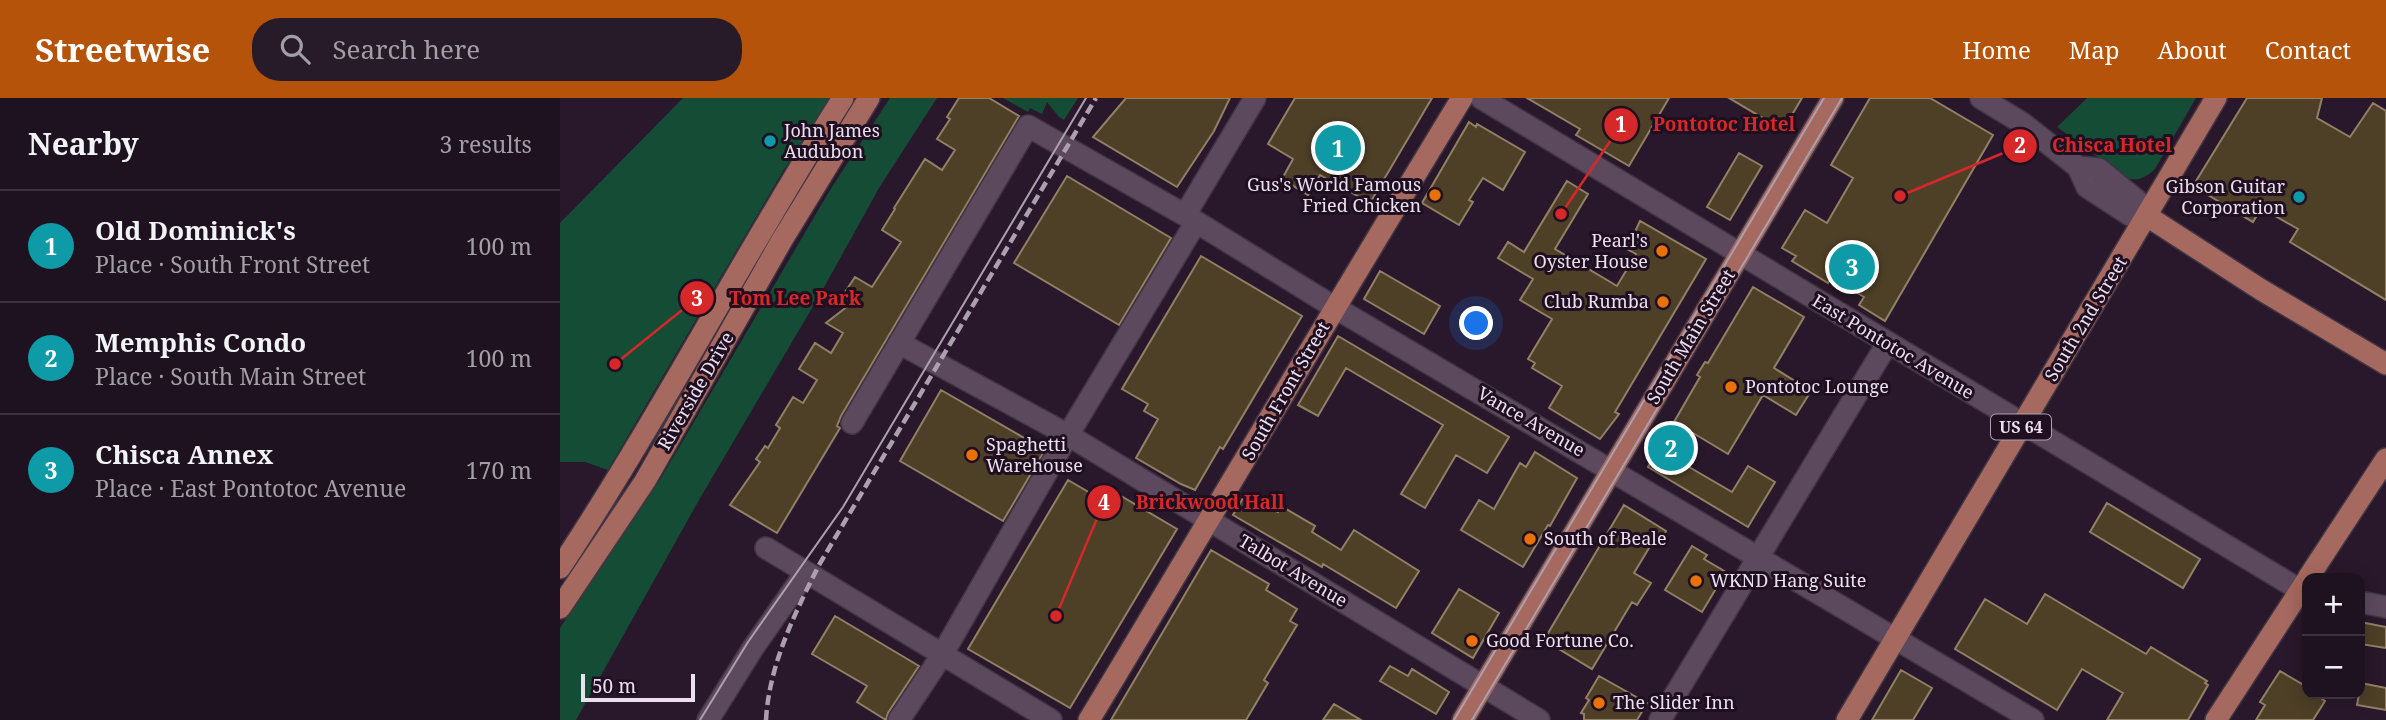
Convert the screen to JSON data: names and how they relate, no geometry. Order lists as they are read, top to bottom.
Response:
{
  "streets": {
    "main road": [
      "South 2nd Street",
      "South Main Street",
      "Riverside Drive",
      "South Front Street",
      "US 64"
    ],
    "street": ["East Pontotoc Avenue", "Vance Avenue", "Talbot Avenue"]
  },
  "crossings": [
    ["South 2nd Street", "East Pontotoc Avenue"],
    ["South 2nd Street", "Vance Avenue"],
    ["South Main Street", "East Pontotoc Avenue"],
    ["South Main Street", "Vance Avenue"],
    ["South Main Street", "Talbot Avenue"],
    ["South Front Street", "Vance Avenue"],
    ["South Front Street", "Talbot Avenue"],
    ["Vance Avenue", "Talbot Avenue"]
  ],
  "places": [
    "John James Audubon",
    "Gus's World Famous Fried Chicken",
    "Chisca Hotel",
    "Gibson Guitar Corporation",
    "Pontotoc Hotel",
    "Pearl's Oyster House",
    "Club Rumba",
    "Tom Lee Park",
    "Pontotoc Lounge",
    "Spaghetti Warehouse",
    "South of Beale",
    "WKND Hang Suite",
    "Brickwood Hall",
    "Good Fortune Co.",
    "The Slider Inn"
  ],
  "scale_bar": "50 m",
  "page": {
    "header": "Streetwise",
    "search": "Search here",
    "nav": [
      "Home",
      "Map",
      "About",
      "Contact"
    ],
    "heading": ["Nearby", "3 results"],
    "pins": ["1", "3", "2"],
    "list": [
      {
        "mark": "1",
        "name": "Old Dominick's",
        "note": "Place · South Front Street",
        "value": "100 m"
      },
      {
        "mark": "2",
        "name": "Memphis Condo",
        "note": "Place · South Main Street",
        "value": "100 m"
      },
      {
        "mark": "3",
        "name": "Chisca Annex",
        "note": "Place · East Pontotoc Avenue",
        "value": "170 m"
      }
    ],
    "map_buttons": ["+", "−"],
    "scale": "50 m"
  }
}
